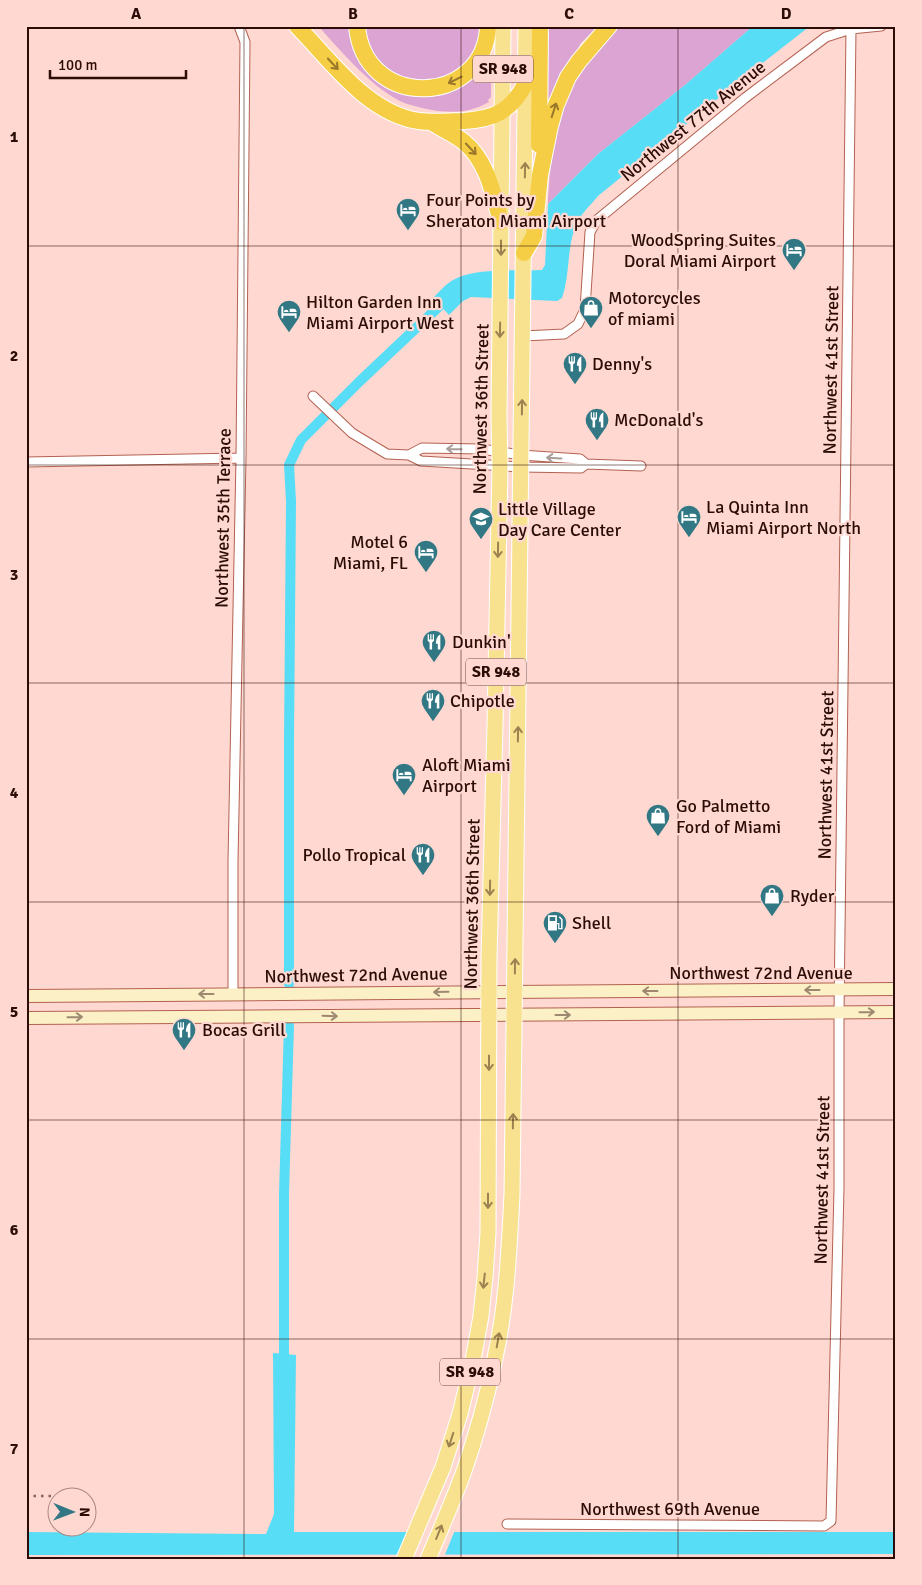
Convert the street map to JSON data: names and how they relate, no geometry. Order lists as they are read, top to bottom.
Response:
{
  "streets": {
    "main road": ["SR 948", "Northwest 36th Street", "Northwest 72nd Avenue"],
    "street": [
      "Northwest 77th Avenue",
      "Northwest 41st Street",
      "Northwest 35th Terrace",
      "Northwest 69th Avenue"
    ]
  },
  "crossings": [
    ["SR 948", "Northwest 77th Avenue"],
    ["SR 948", "Northwest 72nd Avenue"],
    ["Northwest 77th Avenue", "Northwest 41st Street"],
    ["Northwest 41st Street", "Northwest 72nd Avenue"],
    ["Northwest 41st Street", "Northwest 69th Avenue"],
    ["Northwest 36th Street", "Northwest 72nd Avenue"],
    ["Northwest 35th Terrace", "Northwest 72nd Avenue"]
  ],
  "places": {
    "hotel": [
      "Four Points by Sheraton Miami Airport",
      "WoodSpring Suites Doral Miami Airport",
      "Hilton Garden Inn Miami Airport West",
      "La Quinta Inn Miami Airport North",
      "Motel 6 Miami, FL",
      "Aloft Miami Airport"
    ],
    "shop": ["Motorcycles of miami", "Go Palmetto Ford of Miami", "Ryder"],
    "restaurant": [
      "Denny's",
      "McDonald's",
      "Dunkin'",
      "Chipotle",
      "Pollo Tropical",
      "Bocas Grill"
    ],
    "school or university": ["Little Village Day Care Center"],
    "fuel station": ["Shell"]
  },
  "scale_bar": "100 m",
  "north": "right",
  "grid": {
    "columns": [
      "A",
      "B",
      "C",
      "D"
    ],
    "rows": [
      "1",
      "2",
      "3",
      "4",
      "5",
      "6",
      "7"
    ]
  }
}
